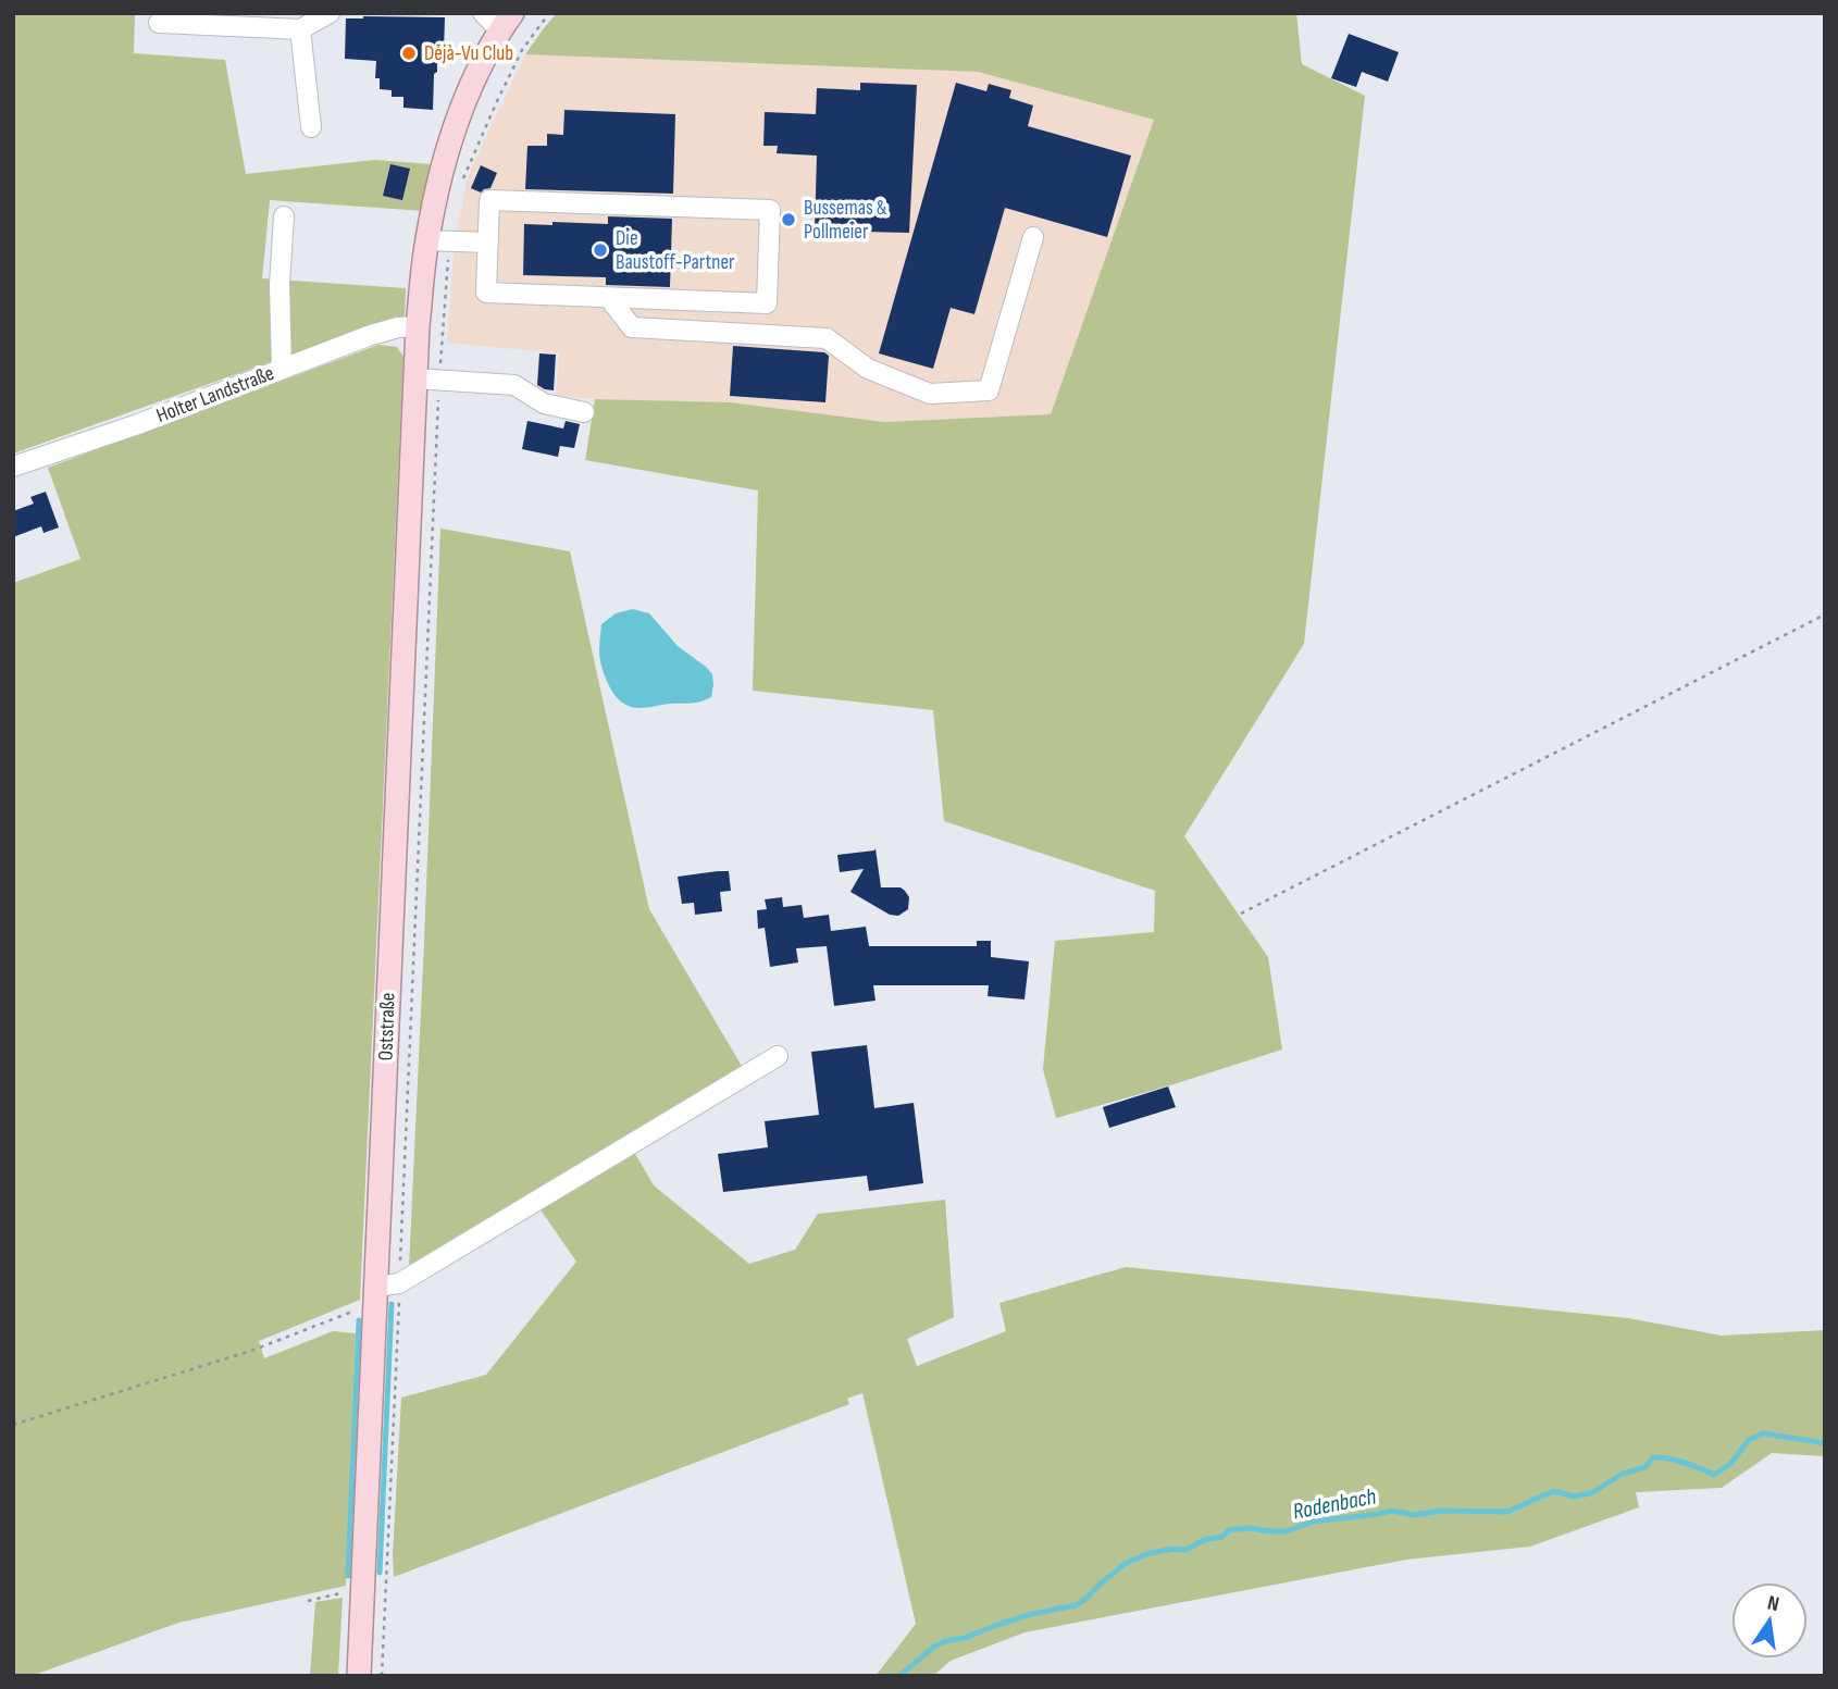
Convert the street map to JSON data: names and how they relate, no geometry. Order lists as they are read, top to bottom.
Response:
{
  "streets": {
    "main road": ["Oststraße"],
    "street": ["Holter Landstraße"]
  },
  "crossings": [
    ["Holter Landstraße", "Oststraße"]
  ],
  "water": ["Rodenbach"],
  "places": ["Déjà-Vu Club", "Bussemas & Pollmeier", "Die Baustoff-Partner"],
  "north": "top"
}
